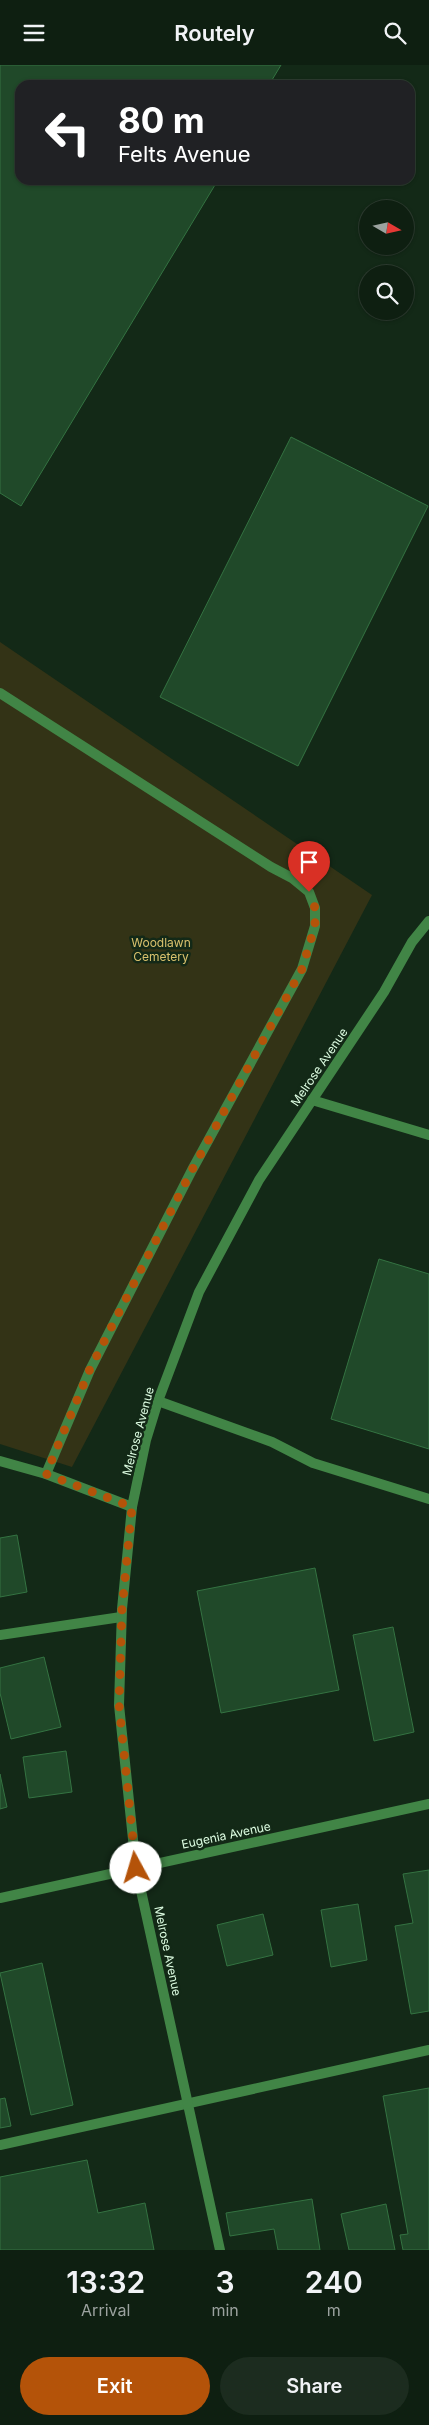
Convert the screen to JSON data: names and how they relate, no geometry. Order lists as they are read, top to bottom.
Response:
{
  "streets": {
    "street": ["Melrose Avenue", "Eugenia Avenue"]
  },
  "crossings": [
    ["Melrose Avenue", "Eugenia Avenue"]
  ],
  "parks": ["Woodlawn Cemetery"],
  "north": "right",
  "page": {
    "header": "Routely",
    "turn": ["80 m", "Felts Avenue"],
    "eta": [
      "13:32",
      "Arrival",
      "3",
      "min",
      "240",
      "m"
    ],
    "buttons": ["Exit", "Share"]
  }
}
